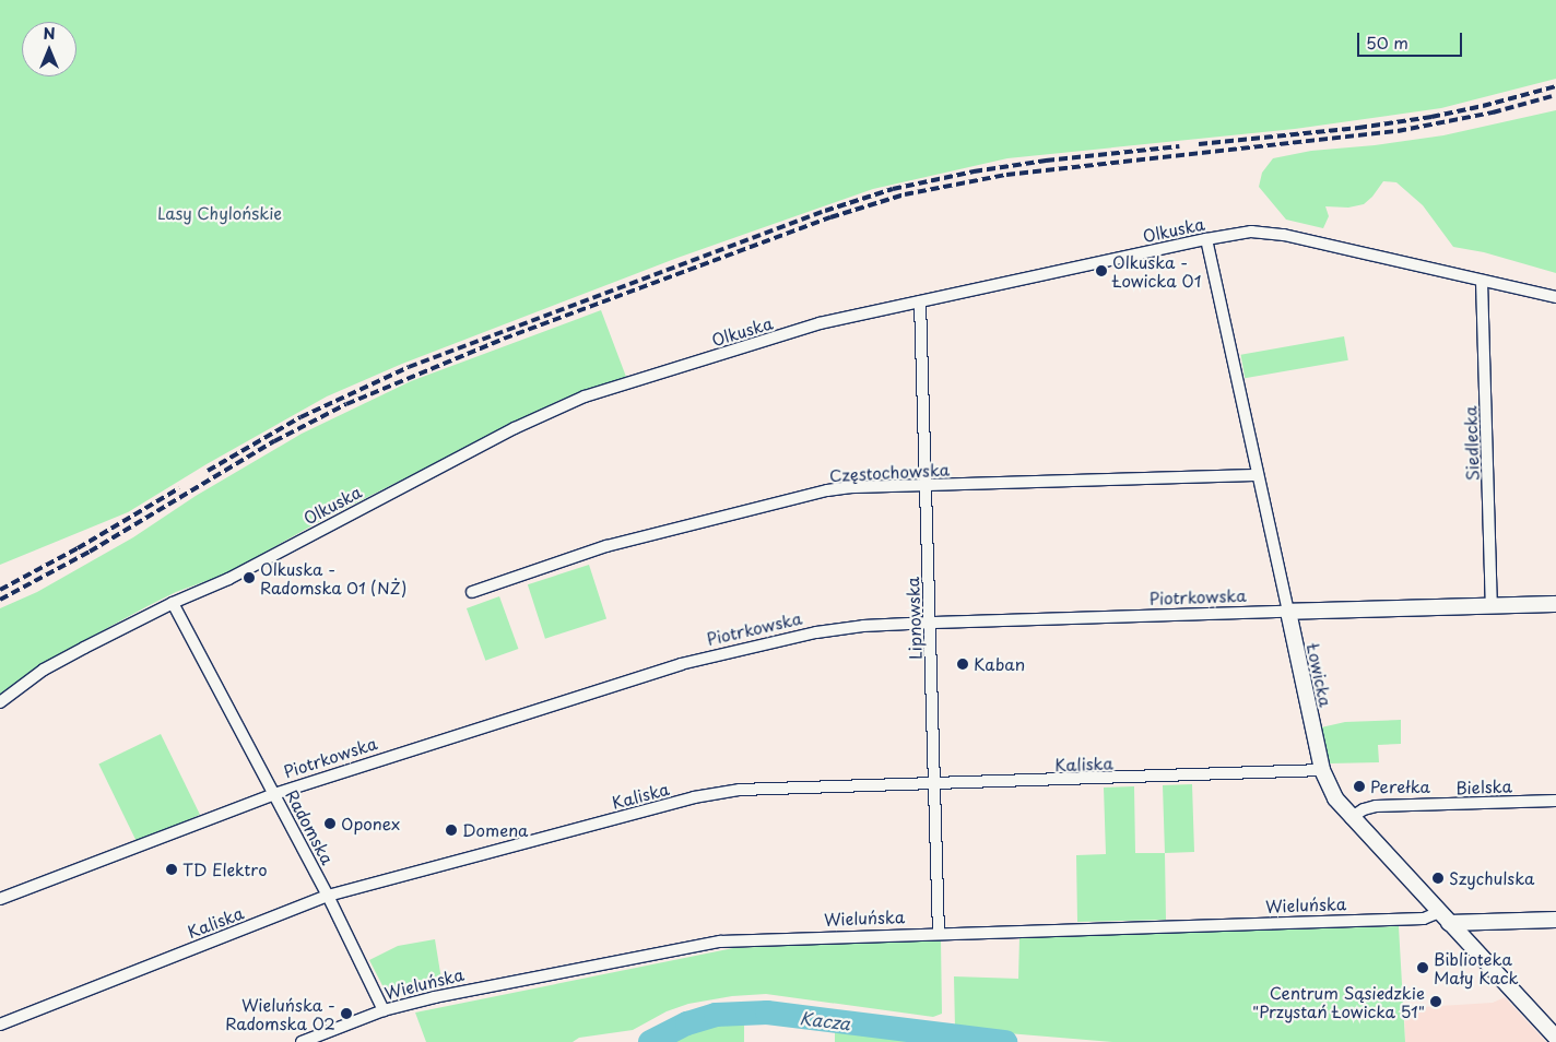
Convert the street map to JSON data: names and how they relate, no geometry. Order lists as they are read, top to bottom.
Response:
{
  "streets": {
    "street": [
      "Olkuska",
      "Siedlecka",
      "Częstochowska",
      "Piotrkowska",
      "Lipnowska",
      "Łowicka",
      "Kaliska",
      "Bielska",
      "Radomska",
      "Wieluńska"
    ]
  },
  "crossings": [
    ["Olkuska", "Siedlecka"],
    ["Olkuska", "Lipnowska"],
    ["Olkuska", "Łowicka"],
    ["Olkuska", "Radomska"],
    ["Siedlecka", "Piotrkowska"],
    ["Częstochowska", "Lipnowska"],
    ["Częstochowska", "Łowicka"],
    ["Piotrkowska", "Lipnowska"],
    ["Piotrkowska", "Łowicka"],
    ["Piotrkowska", "Radomska"],
    ["Lipnowska", "Kaliska"],
    ["Lipnowska", "Wieluńska"],
    ["Łowicka", "Kaliska"],
    ["Łowicka", "Bielska"],
    ["Łowicka", "Wieluńska"],
    ["Kaliska", "Radomska"],
    ["Radomska", "Wieluńska"]
  ],
  "water": ["Kacza"],
  "parks": ["Lasy Chylońskie"],
  "places": [
    "Olkuska - Łowicka 01",
    "Olkuska - Radomska 01 (NŻ)",
    "Kaban",
    "Perełka",
    "Oponex",
    "Domena",
    "TD Elektro",
    "Szychulska",
    "Biblioteka Mały Kack",
    "Centrum Sąsiedzkie \"Przystań Łowicka 51\"",
    "Wieluńska - Radomska 02"
  ],
  "scale_bar": "50 m",
  "north": "top"
}
